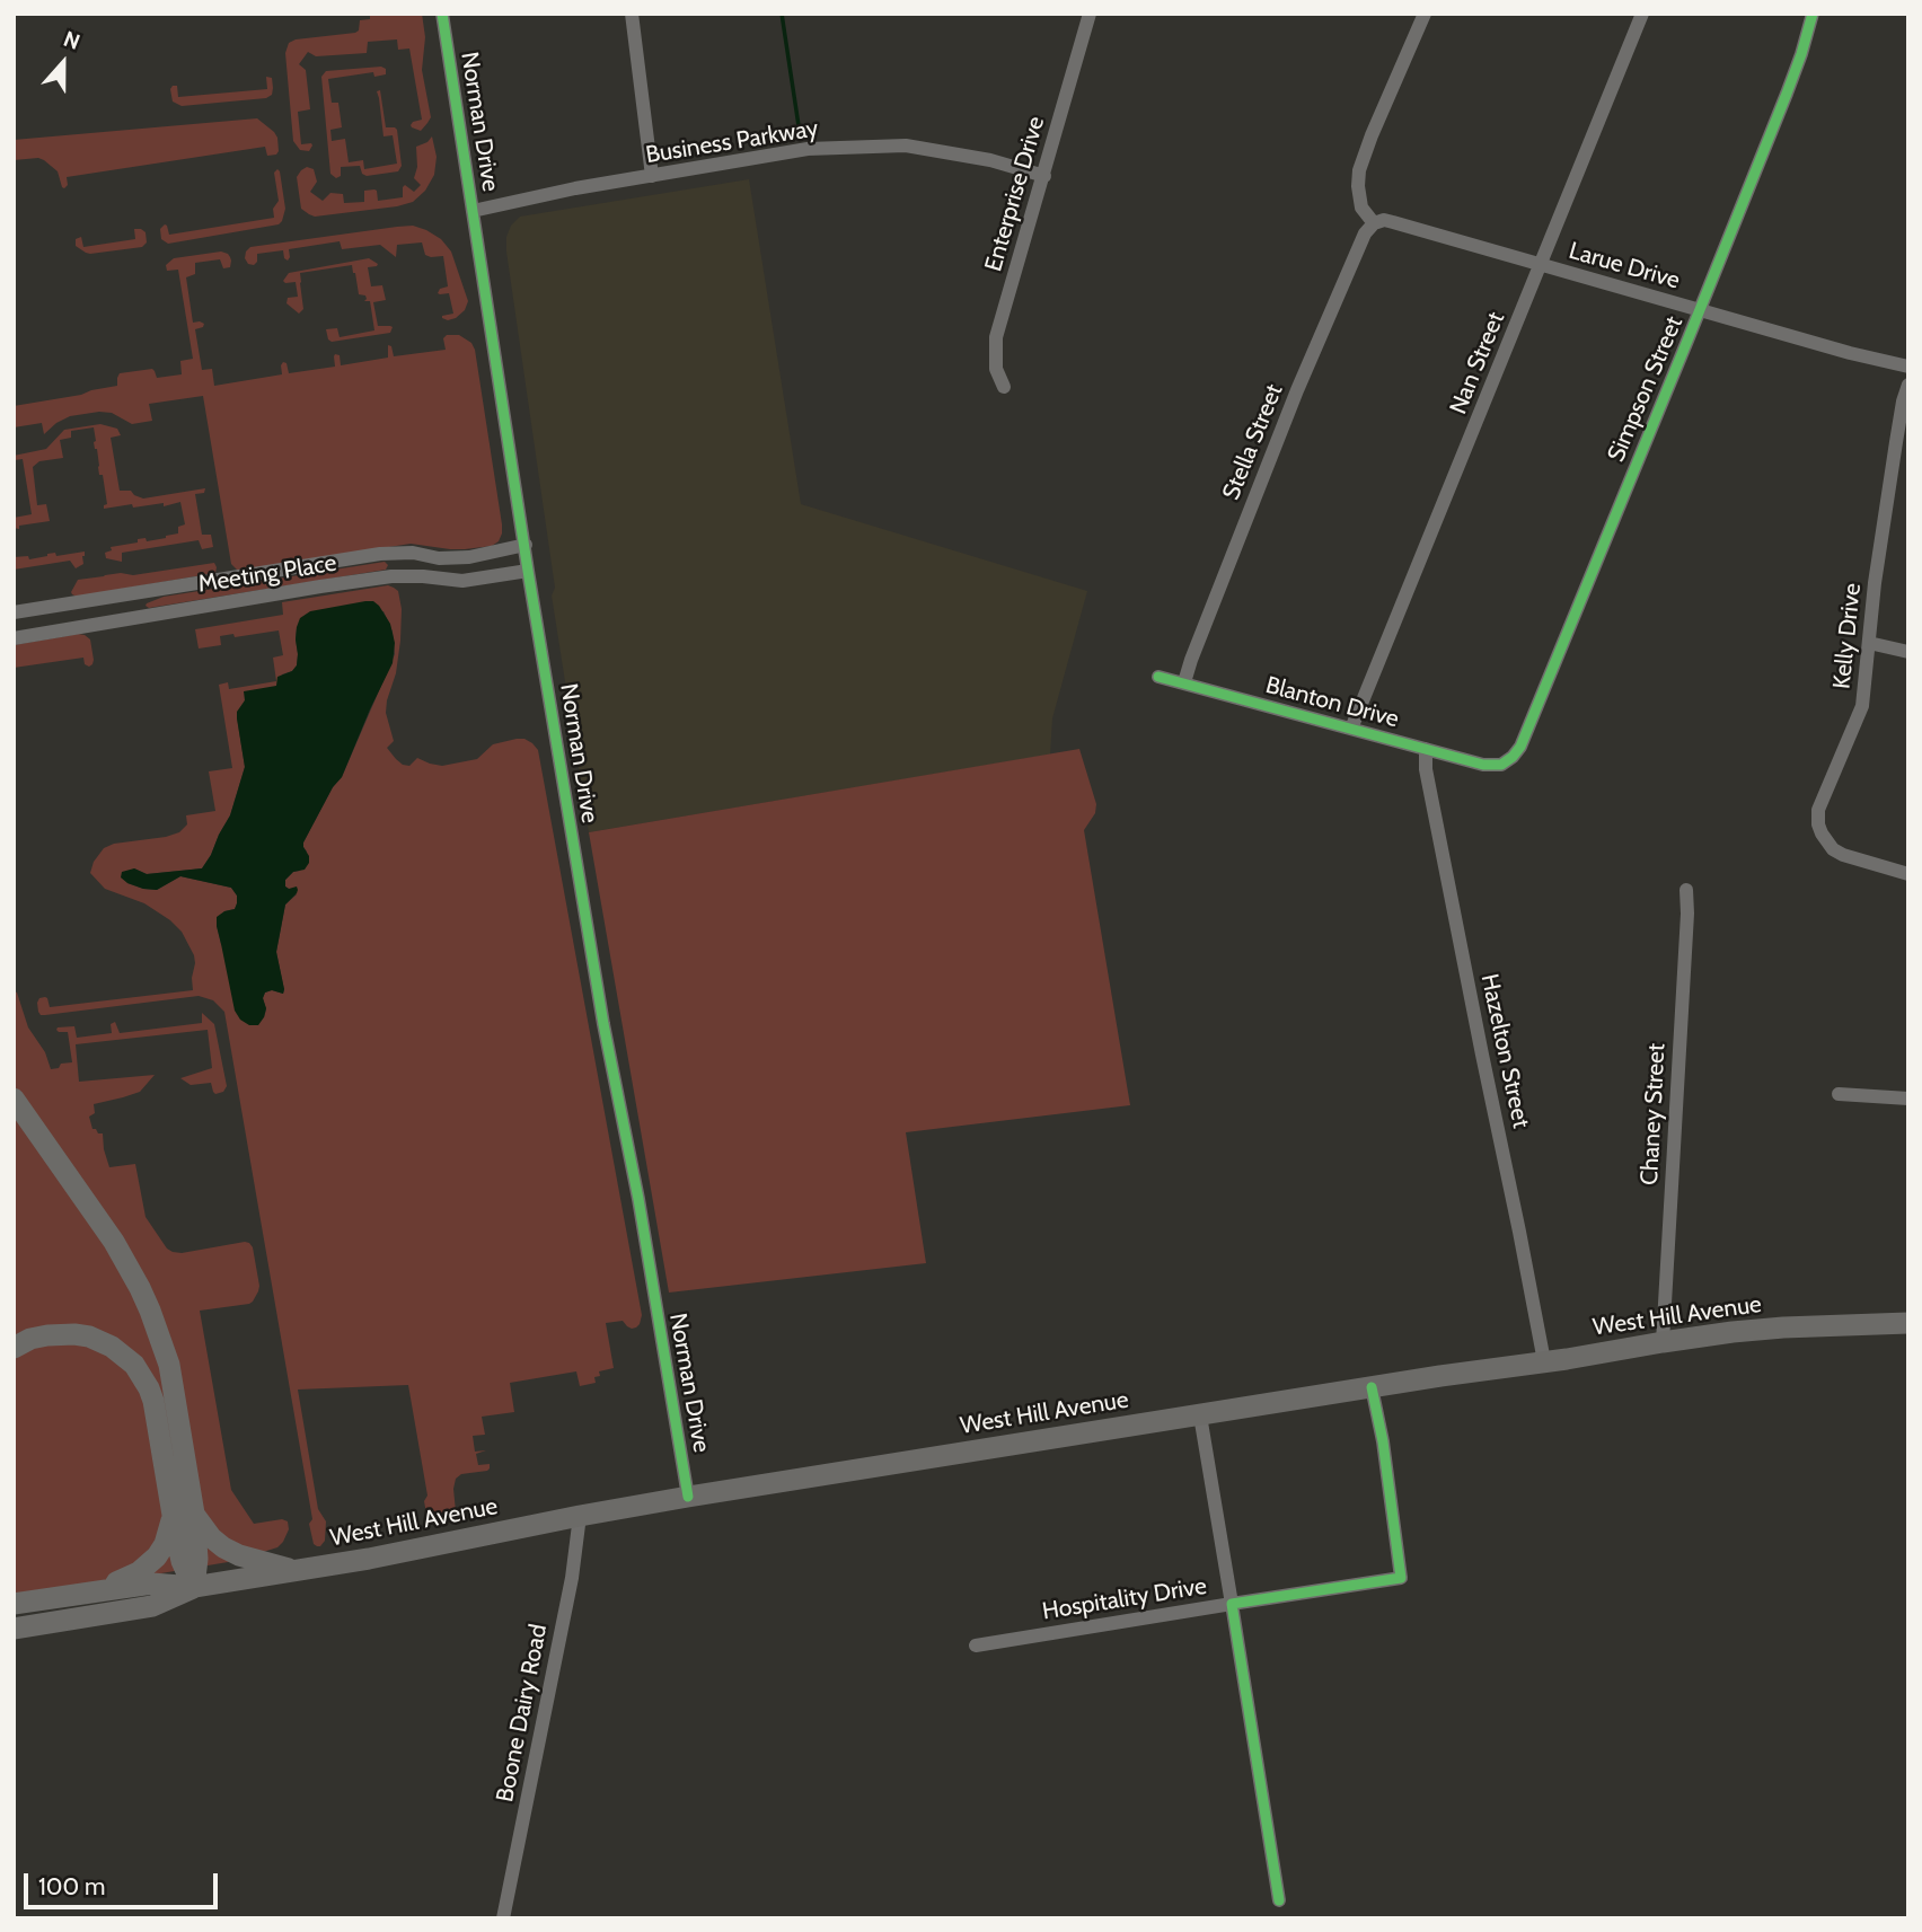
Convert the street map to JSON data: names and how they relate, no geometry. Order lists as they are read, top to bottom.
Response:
{
  "streets": {
    "highway": ["West Hill Avenue"],
    "street": [
      "Norman Drive",
      "Business Parkway",
      "Enterprise Drive",
      "Larue Drive",
      "Nan Street",
      "Simpson Street",
      "Stella Street",
      "Meeting Place",
      "Kelly Drive",
      "Blanton Drive",
      "Hazelton Street",
      "Chaney Street",
      "Hospitality Drive",
      "Boone Dairy Road"
    ]
  },
  "crossings": [
    ["Norman Drive", "Business Parkway"],
    ["Norman Drive", "Meeting Place"],
    ["Norman Drive", "West Hill Avenue"],
    ["Business Parkway", "Enterprise Drive"],
    ["Larue Drive", "Nan Street"],
    ["Larue Drive", "Simpson Street"],
    ["Larue Drive", "Stella Street"],
    ["Nan Street", "Blanton Drive"],
    ["Simpson Street", "Blanton Drive"],
    ["Stella Street", "Blanton Drive"],
    ["Blanton Drive", "Hazelton Street"],
    ["Hazelton Street", "West Hill Avenue"],
    ["Chaney Street", "West Hill Avenue"],
    ["West Hill Avenue", "Hospitality Drive"],
    ["West Hill Avenue", "Boone Dairy Road"]
  ],
  "scale_bar": "100 m",
  "north": "top"
}
